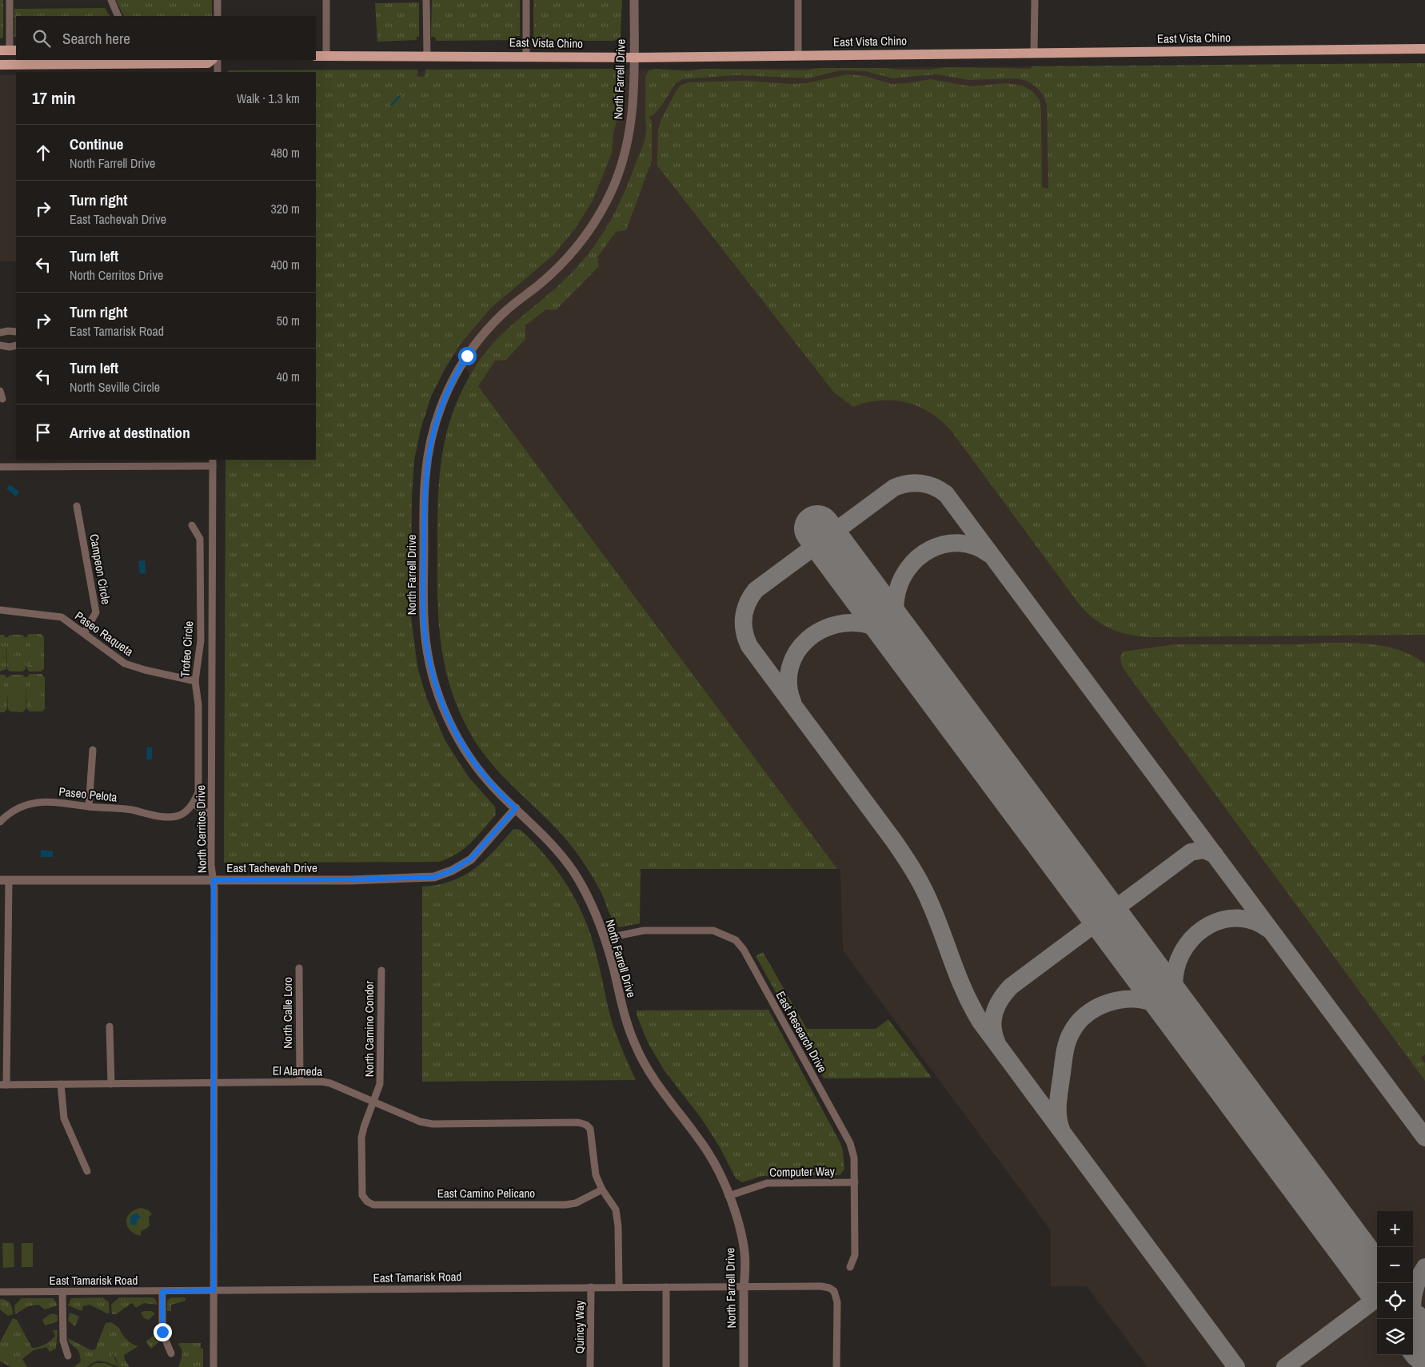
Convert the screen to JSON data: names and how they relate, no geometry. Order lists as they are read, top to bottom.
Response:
{
  "streets": {
    "main road": ["East Vista Chino"],
    "street": [
      "North Farrell Drive",
      "Campeon Circle",
      "Paseo Raqueta",
      "Trofeo Circle",
      "Paseo Pelota",
      "North Cerritos Drive",
      "East Tachevah Drive",
      "North Calle Loro",
      "North Camino Condor",
      "East Research Drive",
      "El Alameda",
      "Computer Way",
      "East Camino Pelicano",
      "East Tamarisk Road",
      "Quincy Way"
    ]
  },
  "crossings": [
    ["East Vista Chino", "North Farrell Drive"],
    ["North Farrell Drive", "East Tachevah Drive"],
    ["North Farrell Drive", "East Research Drive"],
    ["North Farrell Drive", "Computer Way"],
    ["North Farrell Drive", "East Tamarisk Road"],
    ["Campeon Circle", "Paseo Raqueta"],
    ["Paseo Raqueta", "Trofeo Circle"],
    ["Trofeo Circle", "Paseo Pelota"],
    ["North Cerritos Drive", "East Tachevah Drive"],
    ["North Cerritos Drive", "El Alameda"],
    ["North Cerritos Drive", "East Tamarisk Road"],
    ["North Calle Loro", "El Alameda"],
    ["North Camino Condor", "El Alameda"],
    ["North Camino Condor", "East Camino Pelicano"],
    ["East Research Drive", "Computer Way"],
    ["El Alameda", "East Camino Pelicano"],
    ["East Tamarisk Road", "Quincy Way"]
  ],
  "page": {
    "search": "Search here",
    "heading": ["17 min", "Walk · 1.3 km"],
    "list": [
      ["Continue", "North Farrell Drive", "480 m"],
      ["Turn right", "East Tachevah Drive", "320 m"],
      ["Turn left", "North Cerritos Drive", "400 m"],
      ["Turn right", "East Tamarisk Road", "50 m"],
      ["Turn left", "North Seville Circle", "40 m"],
      "Arrive at destination"
    ],
    "map_buttons": ["+", "−"]
  }
}
